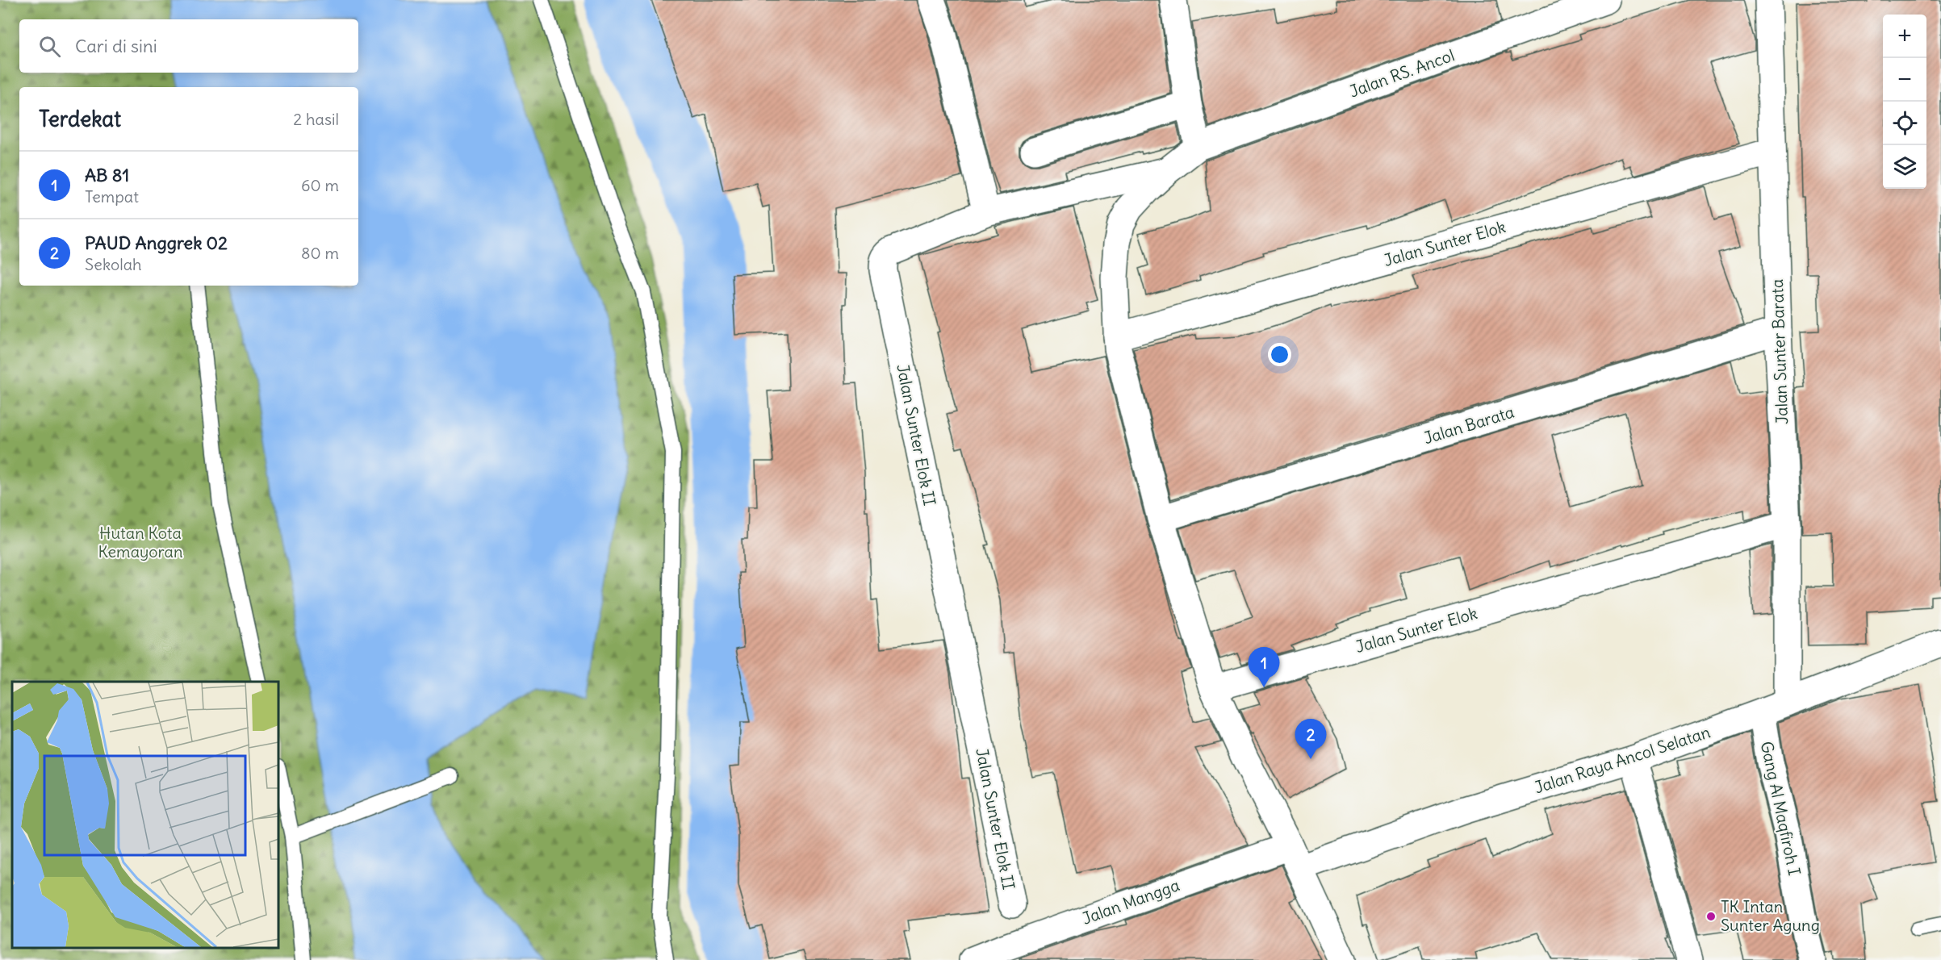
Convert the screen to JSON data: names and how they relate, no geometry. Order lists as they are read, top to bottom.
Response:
{
  "streets": {
    "street": [
      "Jalan RS. Ancol",
      "Jalan Sunter Elok",
      "Jalan Sunter Barata",
      "Jalan Barata",
      "Jalan Sunter Elok II",
      "Jalan Raya Ancol Selatan",
      "Gang Al Maqfiroh I",
      "Jalan Mangga"
    ]
  },
  "crossings": [
    ["Jalan Sunter Elok", "Jalan Sunter Barata"],
    ["Jalan Sunter Barata", "Jalan Barata"],
    ["Jalan Sunter Barata", "Jalan Raya Ancol Selatan"],
    ["Jalan Raya Ancol Selatan", "Gang Al Maqfiroh I"],
    ["Jalan Raya Ancol Selatan", "Jalan Mangga"]
  ],
  "parks": ["Hutan Kota Kemayoran"],
  "places": ["TK Intan Sunter Agung"],
  "page": {
    "map_buttons": ["+", "−"],
    "search": "Cari di sini",
    "heading": ["Terdekat", "2 hasil"],
    "list": [
      {
        "mark": "1",
        "name": "AB 81",
        "note": "Tempat",
        "value": "60 m"
      },
      {
        "mark": "2",
        "name": "PAUD Anggrek 02",
        "note": "Sekolah",
        "value": "80 m"
      }
    ],
    "pins": ["1", "2"]
  }
}
